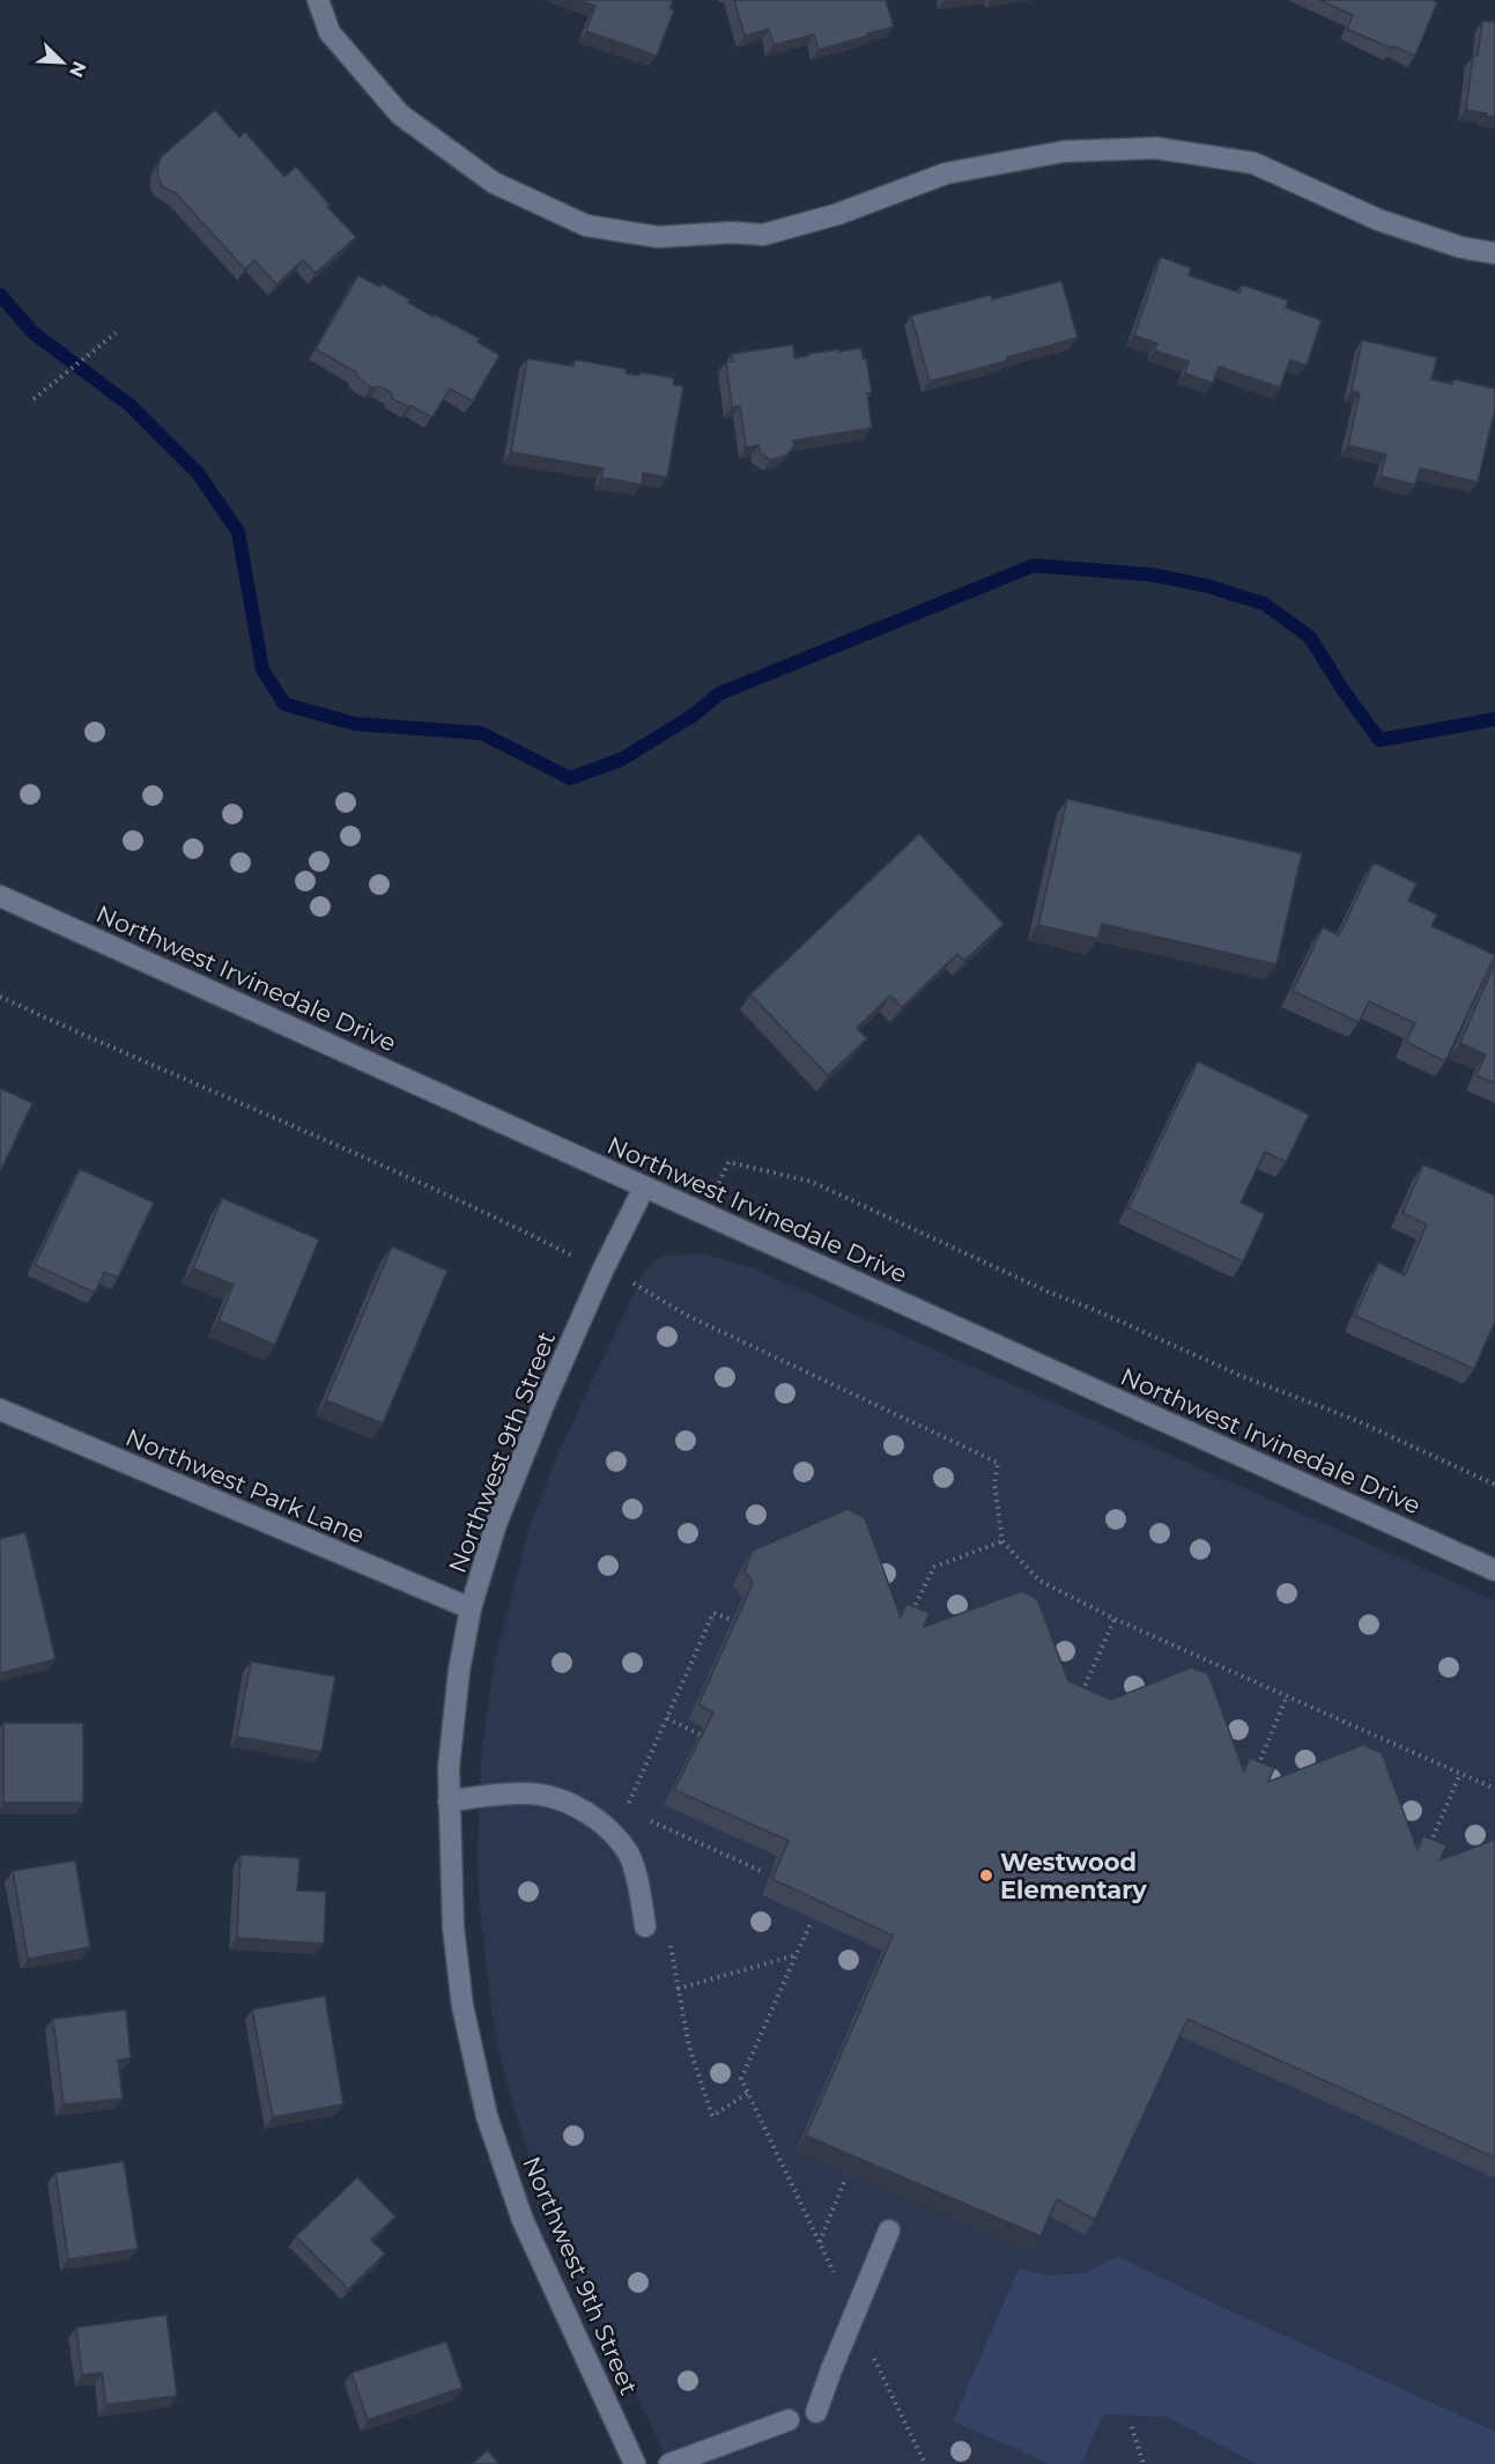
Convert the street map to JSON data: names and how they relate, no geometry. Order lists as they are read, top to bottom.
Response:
{
  "streets": {
    "street": ["Northwest Irvinedale Drive", "Northwest 9th Street", "Northwest Park Lane"]
  },
  "crossings": [
    ["Northwest Irvinedale Drive", "Northwest 9th Street"],
    ["Northwest 9th Street", "Northwest Park Lane"]
  ],
  "places": ["Westwood Elementary"],
  "north": "bottom right"
}
